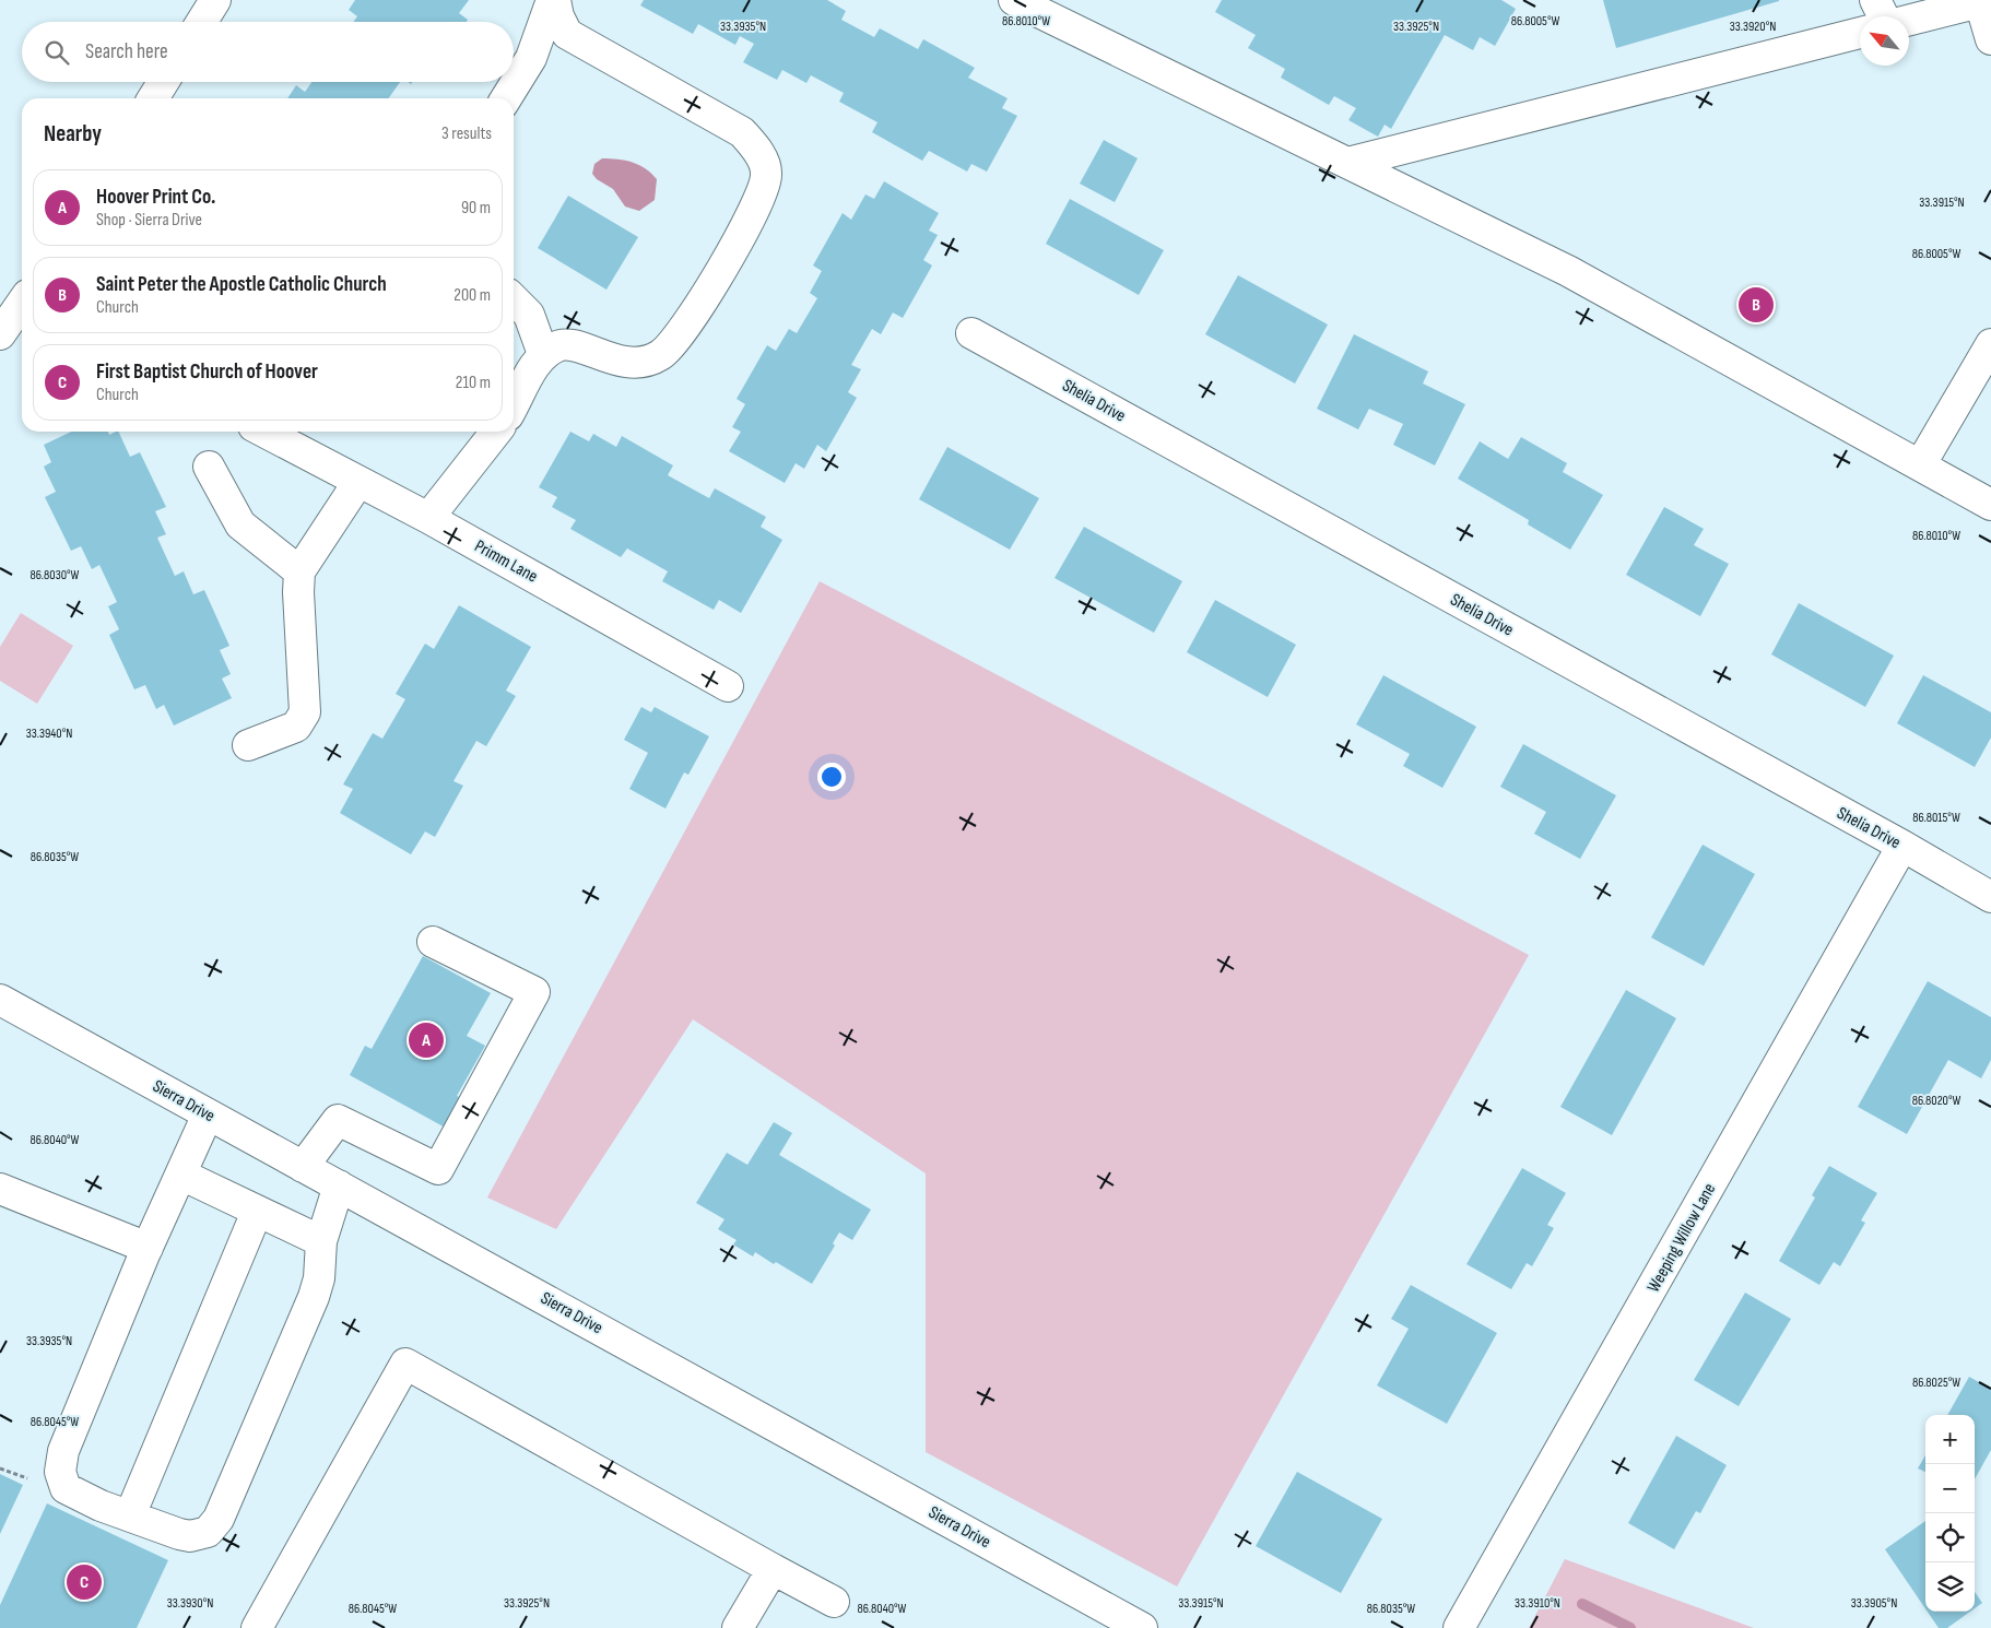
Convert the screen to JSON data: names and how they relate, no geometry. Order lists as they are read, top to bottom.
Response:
{
  "streets": {
    "street": [
      "Shelia Drive",
      "Primm Lane",
      "Sierra Drive",
      "Weeping Willow Lane"
    ]
  },
  "crossings": [
    ["Shelia Drive", "Weeping Willow Lane"]
  ],
  "north": "top left",
  "page": {
    "search": "Search here",
    "heading": ["Nearby", "3 results"],
    "list": [
      {
        "mark": "A",
        "name": "Hoover Print Co.",
        "note": "Shop · Sierra Drive",
        "value": "90 m"
      },
      {
        "mark": "B",
        "name": "Saint Peter the Apostle Catholic Church",
        "note": "Church",
        "value": "200 m"
      },
      {
        "mark": "C",
        "name": "First Baptist Church of Hoover",
        "note": "Church",
        "value": "210 m"
      }
    ],
    "pins": ["B", "A", "C"],
    "map_buttons": ["+", "−"]
  },
  "coordinates": [
    "86.8010°W",
    "86.8005°W",
    "33.3935°N",
    "33.3925°N",
    "33.3920°N",
    "33.3915°N",
    "86.8030°W",
    "33.3940°N",
    "86.8015°W",
    "86.8035°W",
    "86.8020°W",
    "86.8040°W",
    "86.8025°W",
    "86.8045°W",
    "33.3930°N",
    "33.3910°N",
    "33.3905°N"
  ]
}
